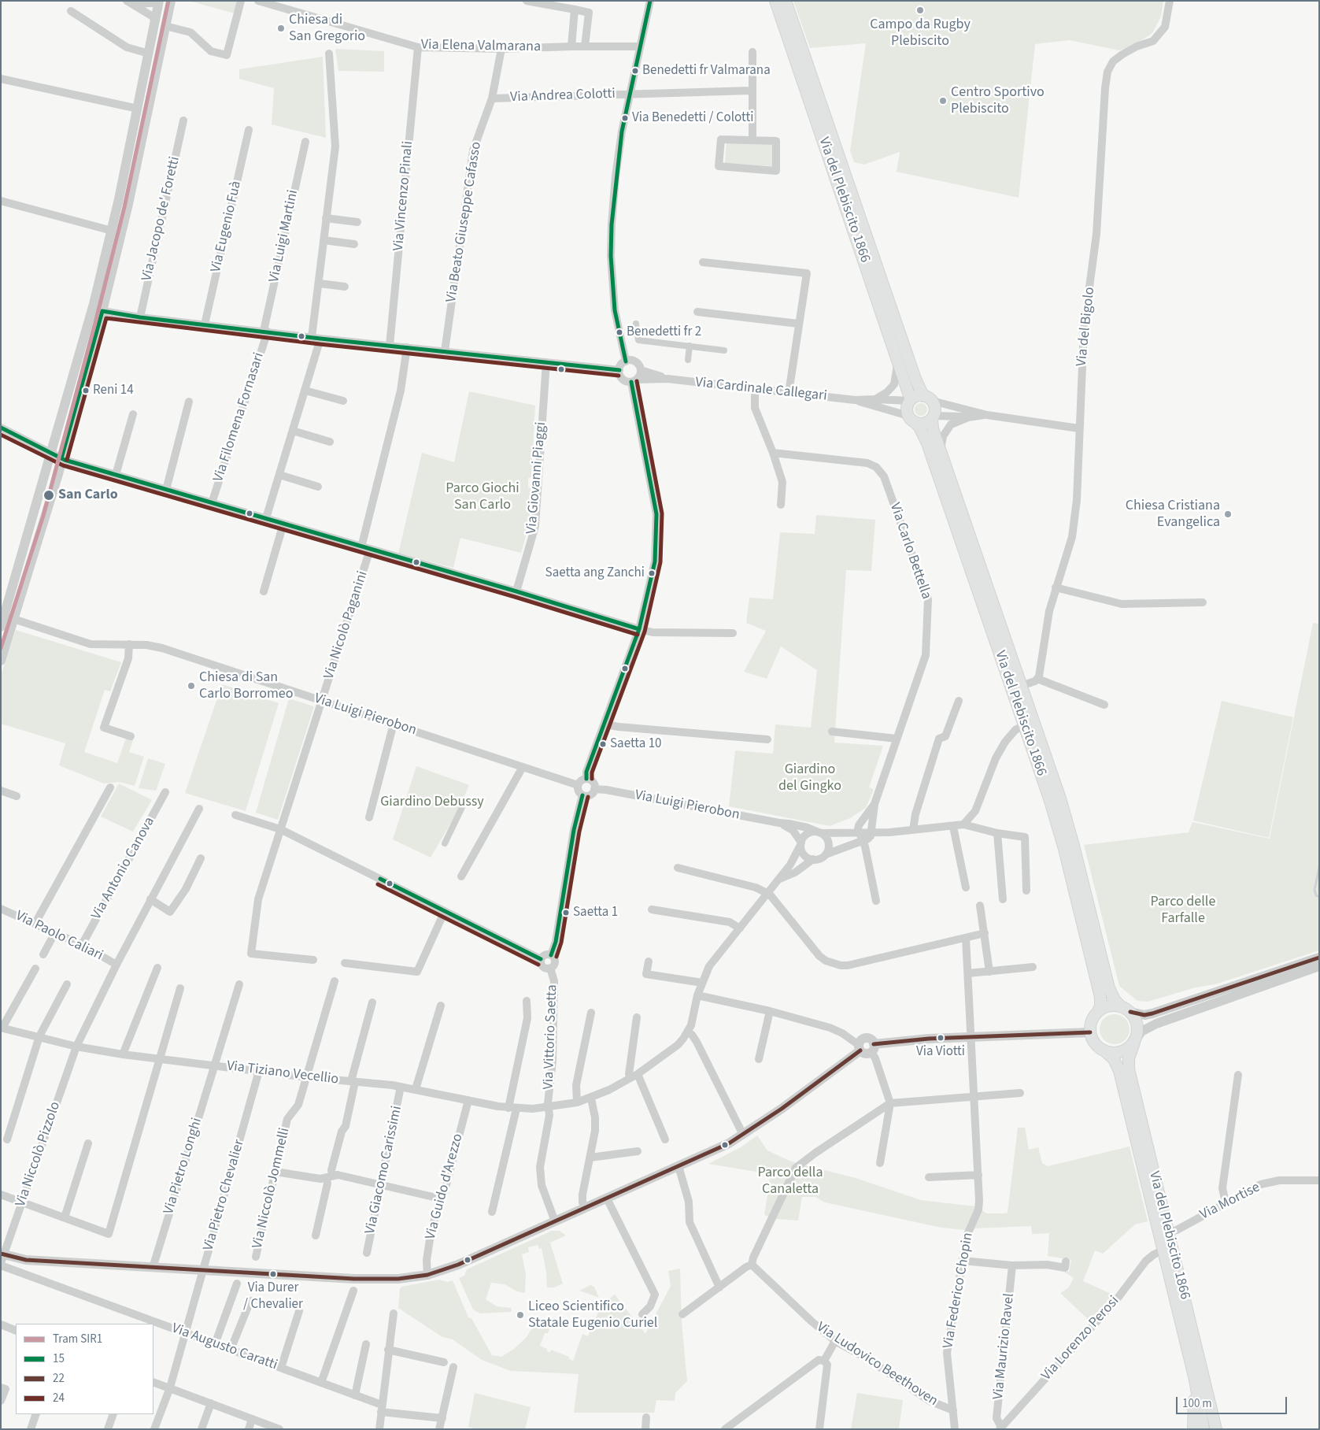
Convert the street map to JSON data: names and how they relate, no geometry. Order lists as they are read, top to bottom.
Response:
{
  "streets": {
    "main road": ["Via del Plebiscito 1866"],
    "street": [
      "Via Elena Valmarana",
      "Via Andrea Colotti",
      "Via Vincenzo Pinali",
      "Via Jacopo de' Foretti",
      "Via Beato Giuseppe Cafasso",
      "Via Eugenio Fuà",
      "Via Luigi Martini",
      "Via del Bigolo",
      "Via Cardinale Callegari",
      "Via Filomena Fornasari",
      "Via Giovanni Piaggi",
      "Via Carlo Bettella",
      "Via Nicolò Paganini",
      "Via Luigi Pierobon",
      "Via Antonio Canova",
      "Via Paolo Caliari",
      "Via Vittorio Saetta",
      "Via Tiziano Vecellio",
      "Via Niccolò Pizzolo",
      "Via Pietro Longhi",
      "Via Giacomo Carissimi",
      "Via Guido d'Arezzo",
      "Via Niccolò Jommelli",
      "Via Pietro Chevalier",
      "Via Mortise",
      "Via Federico Chopin",
      "Via Lorenzo Perosi",
      "Via Maurizio Ravel",
      "Via Augusto Caratti",
      "Via Ludovico Beethoven"
    ]
  },
  "crossings": [
    ["Via Elena Valmarana", "Via Vincenzo Pinali"],
    ["Via Elena Valmarana", "Via Beato Giuseppe Cafasso"],
    ["Via Andrea Colotti", "Via Beato Giuseppe Cafasso"],
    ["Via del Plebiscito 1866", "Via Cardinale Callegari"],
    ["Via del Plebiscito 1866", "Via Mortise"],
    ["Via del Plebiscito 1866", "Via Lorenzo Perosi"],
    ["Via Luigi Martini", "Via Filomena Fornasari"],
    ["Via Nicolò Paganini", "Via Luigi Pierobon"],
    ["Via Luigi Pierobon", "Via Vittorio Saetta"],
    ["Via Luigi Pierobon", "Via Tiziano Vecellio"],
    ["Via Antonio Canova", "Via Paolo Caliari"],
    ["Via Paolo Caliari", "Via Niccolò Pizzolo"],
    ["Via Vittorio Saetta", "Via Tiziano Vecellio"],
    ["Via Tiziano Vecellio", "Via Niccolò Pizzolo"],
    ["Via Tiziano Vecellio", "Via Pietro Longhi"],
    ["Via Tiziano Vecellio", "Via Giacomo Carissimi"],
    ["Via Tiziano Vecellio", "Via Guido d'Arezzo"],
    ["Via Tiziano Vecellio", "Via Niccolò Jommelli"],
    ["Via Tiziano Vecellio", "Via Pietro Chevalier"],
    ["Via Niccolò Pizzolo", "Via Augusto Caratti"],
    ["Via Pietro Chevalier", "Via Augusto Caratti"],
    ["Via Federico Chopin", "Via Ludovico Beethoven"],
    ["Via Lorenzo Perosi", "Via Maurizio Ravel"]
  ],
  "parks": [
    "Parco Giochi San Carlo",
    "Giardino del Gingko",
    "Giardino Debussy",
    "Parco delle Farfalle",
    "Parco della Canaletta"
  ],
  "places": [
    "Campo da Rugby Plebiscito",
    "Chiesa di San Gregorio",
    "Benedetti fr Valmarana",
    "Centro Sportivo Plebiscito",
    "Via Benedetti / Colotti",
    "Benedetti fr 2",
    "Reni 14",
    "San Carlo",
    "Chiesa Cristiana Evangelica",
    "Saetta ang Zanchi",
    "Chiesa di San Carlo Borromeo",
    "Saetta 10",
    "Saetta 1",
    "Via Viotti",
    "Via Durer / Chevalier",
    "Liceo Scientifico Statale Eugenio Curiel"
  ],
  "lines": [
    "tram line SIR1",
    "transit line 15",
    "transit line 24",
    "transit line 22"
  ],
  "legend": [
    "Tram SIR1",
    "15",
    "22",
    "24"
  ],
  "scale_bar": "100 m"
}
